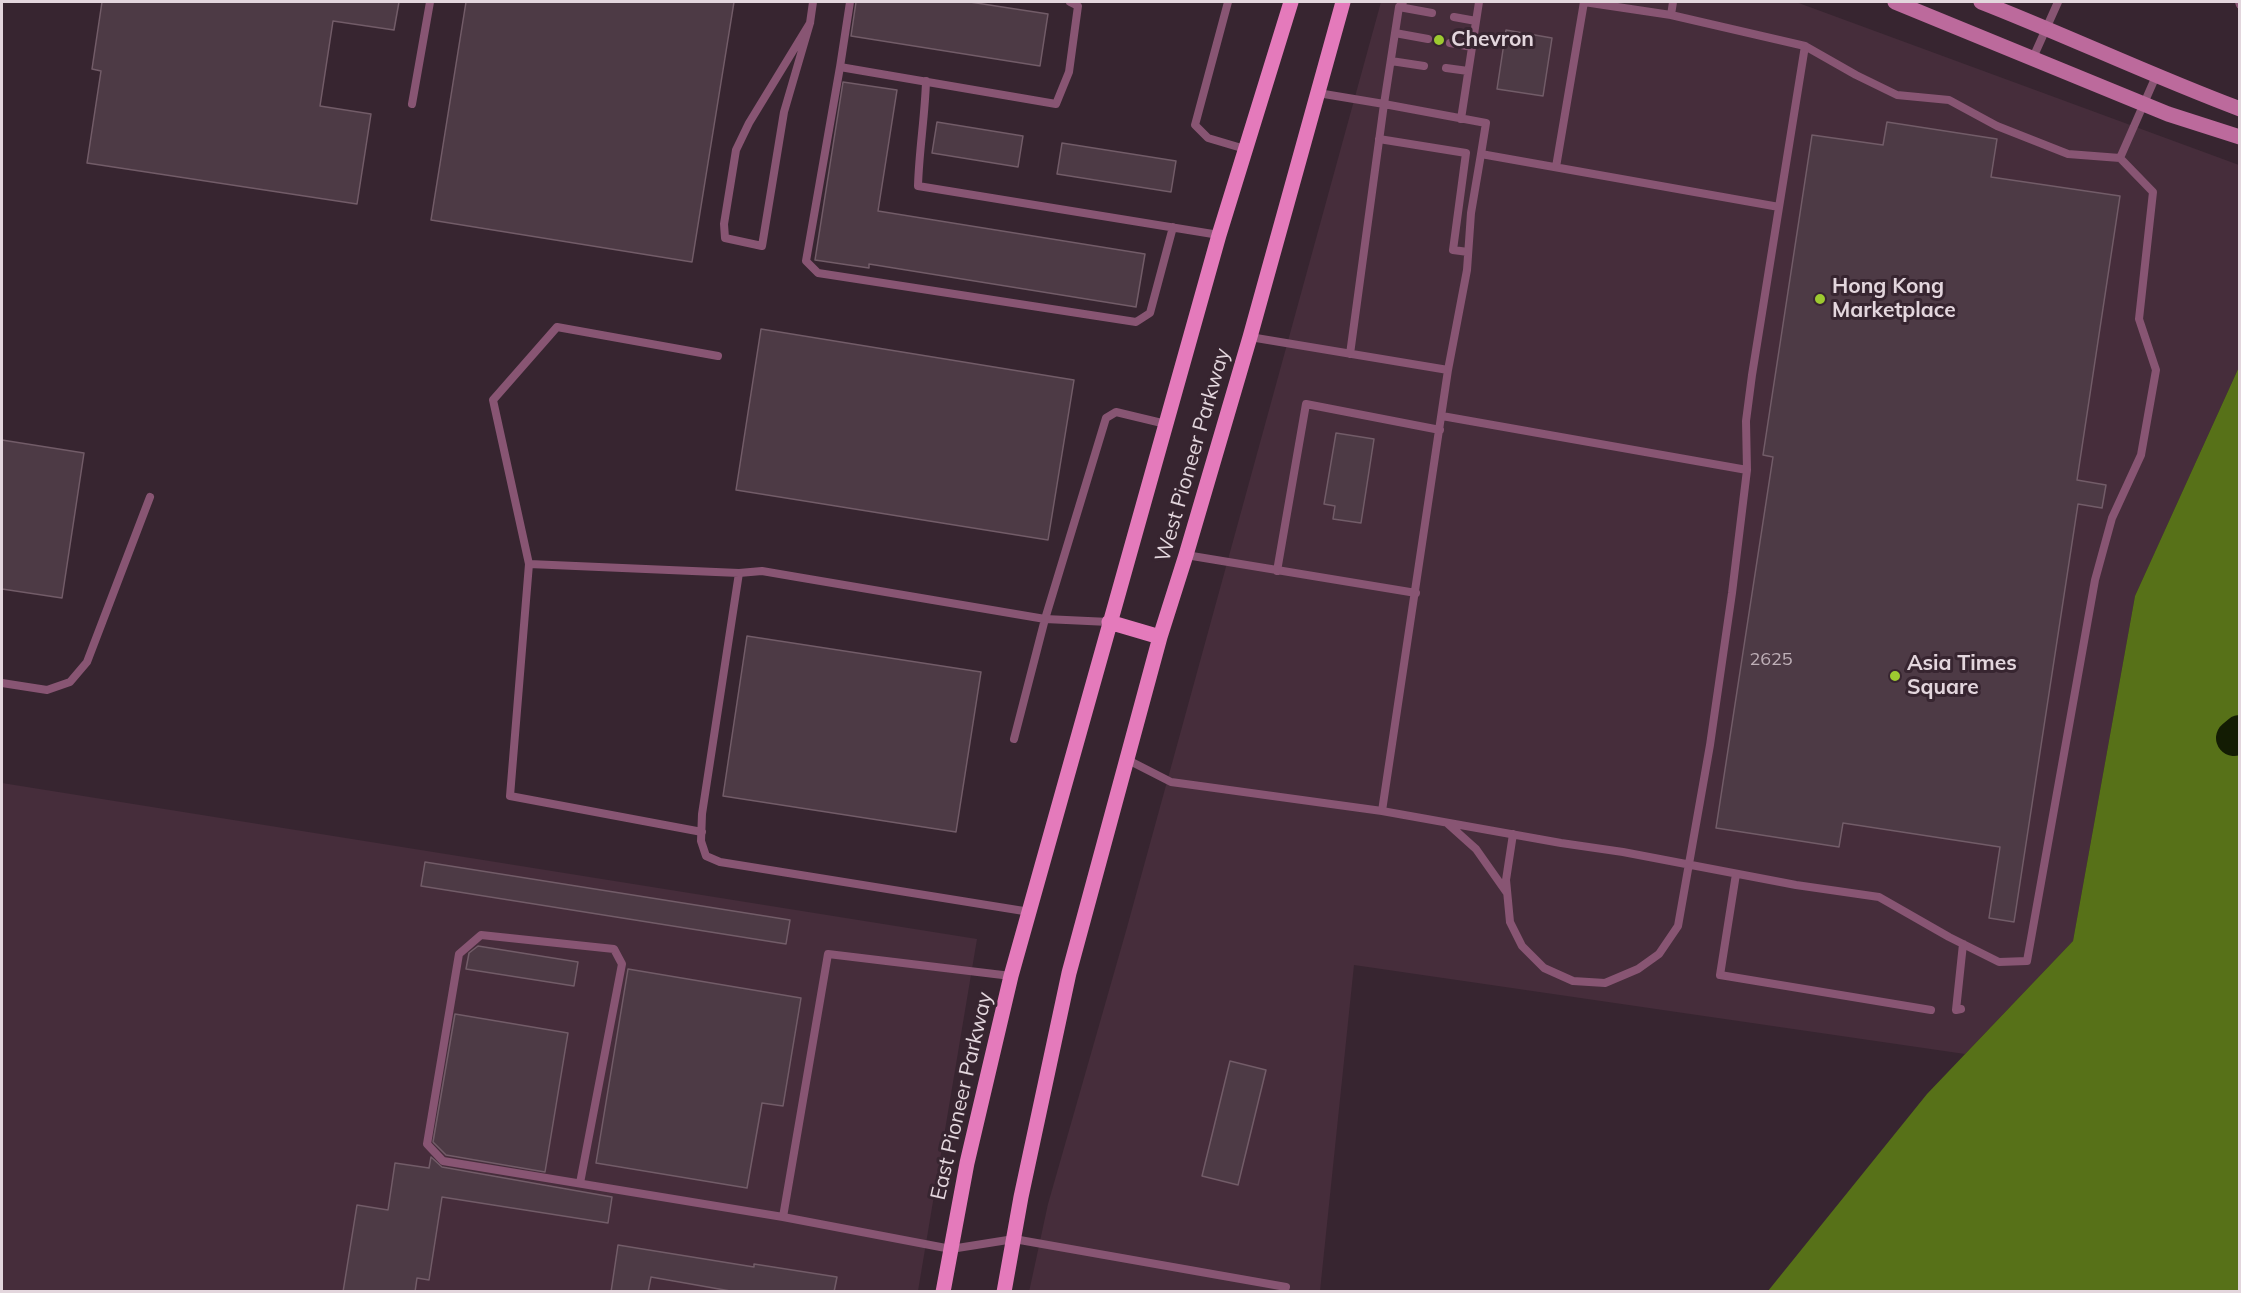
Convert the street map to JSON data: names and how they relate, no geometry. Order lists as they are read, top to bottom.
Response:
{
  "streets": {
    "main road": ["West Pioneer Parkway", "East Pioneer Parkway"]
  },
  "crossings": [
    ["West Pioneer Parkway", "East Pioneer Parkway"]
  ],
  "places": ["Chevron", "Hong Kong Marketplace", "Asia Times Square"],
  "house_numbers": ["2625"]
}
